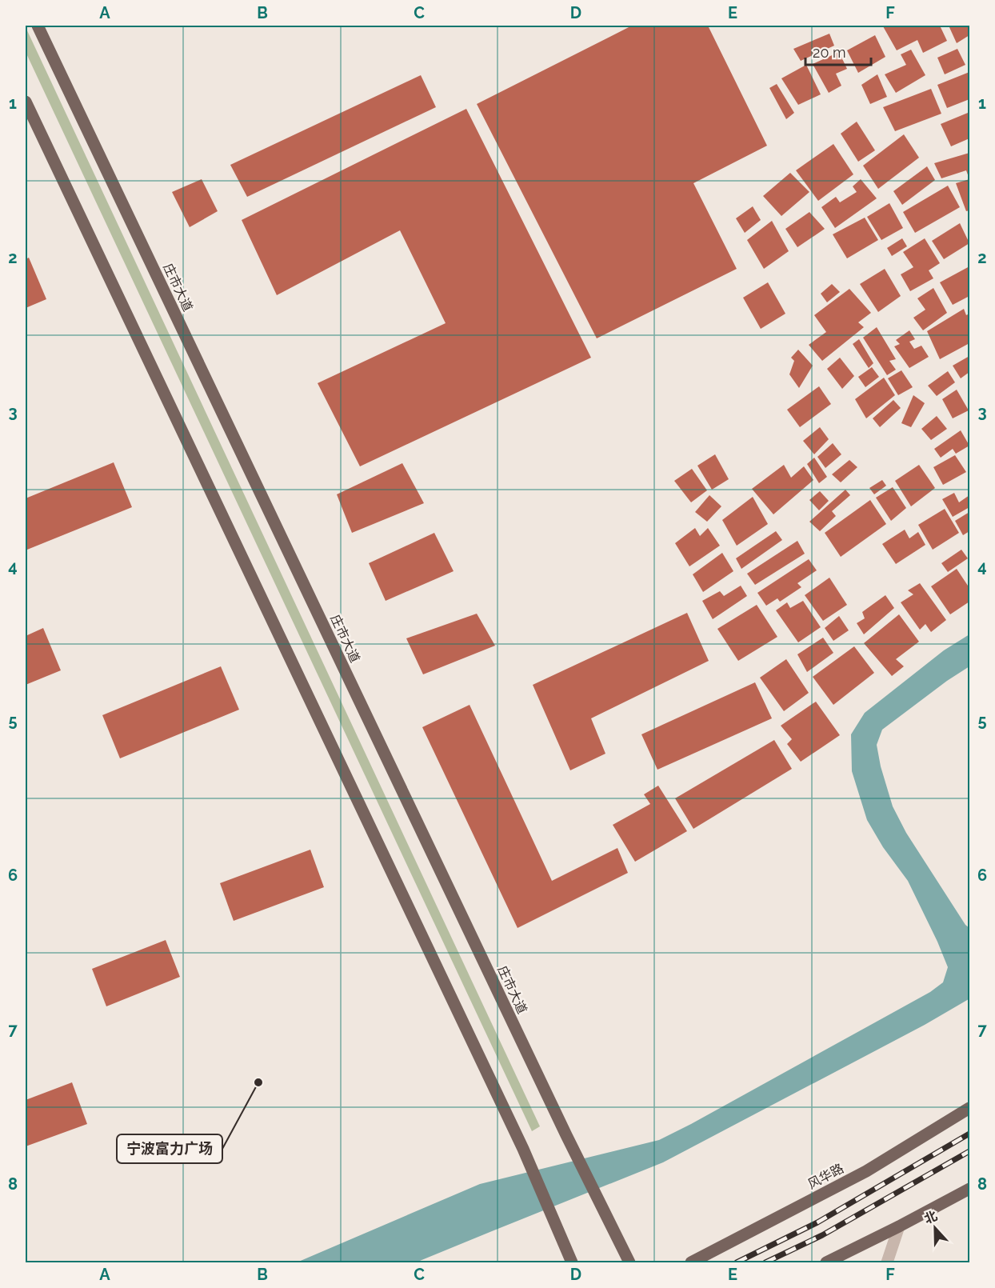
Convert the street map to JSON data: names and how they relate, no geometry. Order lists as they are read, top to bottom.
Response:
{
  "streets": {
    "main road": ["庄市大道", "风华路"]
  },
  "places": ["宁波富力广场"],
  "scale_bar": "20 m",
  "north": "top",
  "grid": {
    "columns": [
      "A",
      "B",
      "C",
      "D",
      "E",
      "F"
    ],
    "rows": [
      "1",
      "2",
      "3",
      "4",
      "5",
      "6",
      "7",
      "8"
    ]
  }
}
